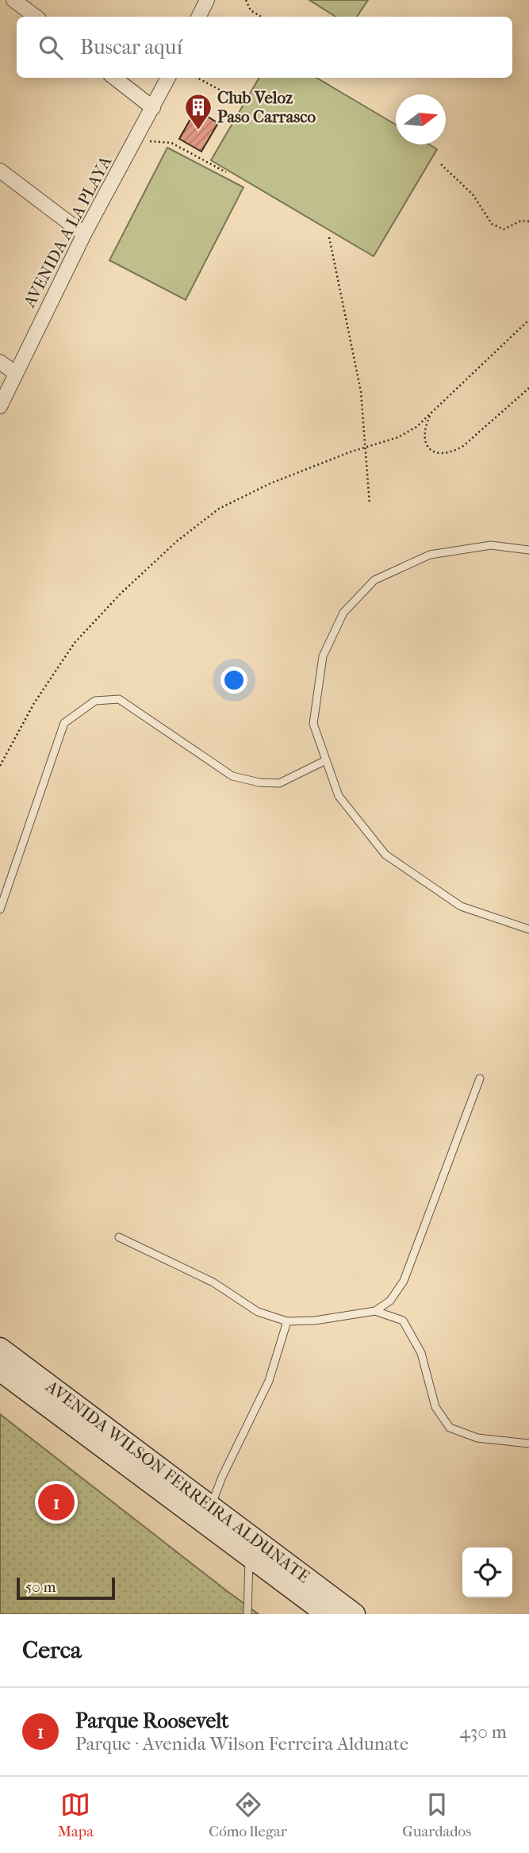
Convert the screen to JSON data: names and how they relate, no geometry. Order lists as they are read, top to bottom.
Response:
{
  "streets": {
    "main road": ["AVENIDA WILSON FERREIRA ALDUNATE"],
    "street": ["AVENIDA A LA PLAYA"]
  },
  "places": {
    "building": ["Club Veloz Paso Carrasco"]
  },
  "scale_bar": "50 m",
  "north": "right",
  "page": {
    "search": "Buscar aquí",
    "pins": "1",
    "scale": "50 m",
    "heading": "Cerca",
    "list": [
      {
        "mark": "1",
        "name": "Parque Roosevelt",
        "note": "Parque · Avenida Wilson Ferreira Aldunate",
        "value": "430 m"
      }
    ],
    "nav": ["Mapa", "Cómo llegar", "Guardados"]
  }
}
